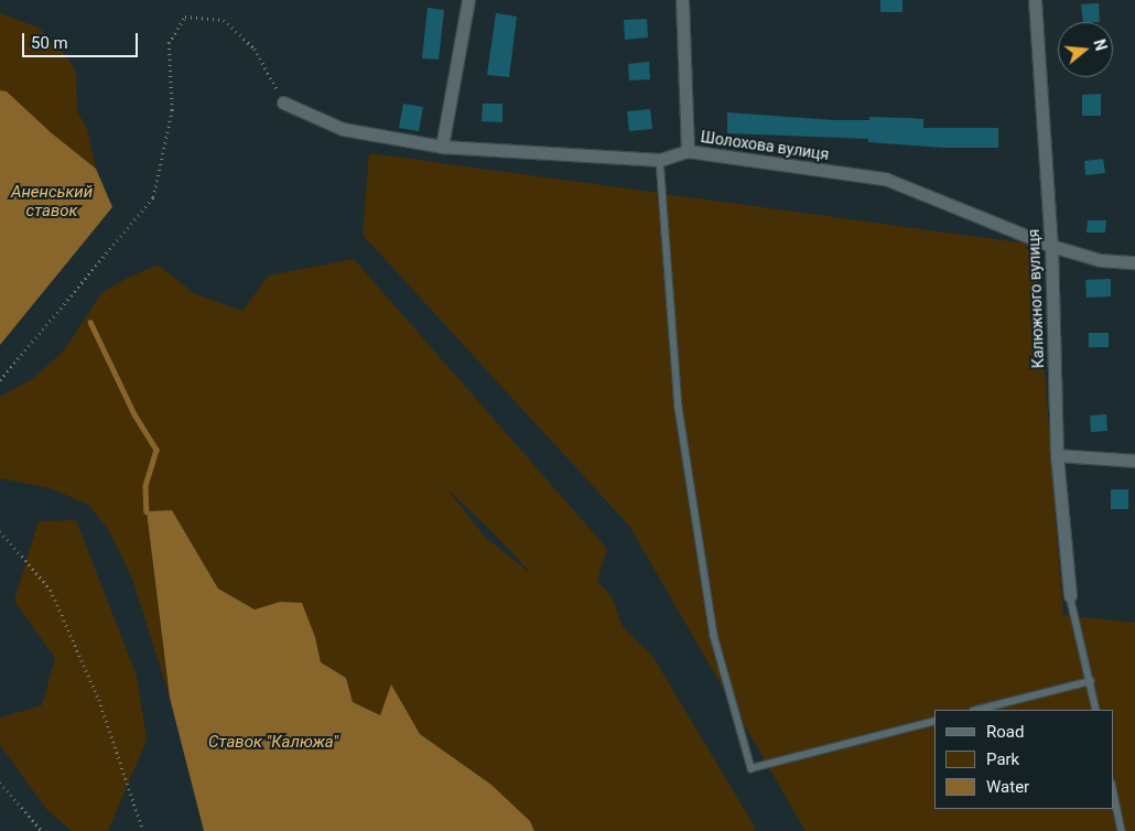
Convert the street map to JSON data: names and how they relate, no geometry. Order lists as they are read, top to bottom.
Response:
{
  "streets": {
    "street": ["Шолохова вулиця", "Калюжного вулиця"]
  },
  "crossings": [
    ["Шолохова вулиця", "Калюжного вулиця"]
  ],
  "water": ["Аненський ставок", "Ставок \"Калюжа\""],
  "legend": ["Road", "Park", "Water"],
  "scale_bar": "50 m",
  "north": "right"
}
